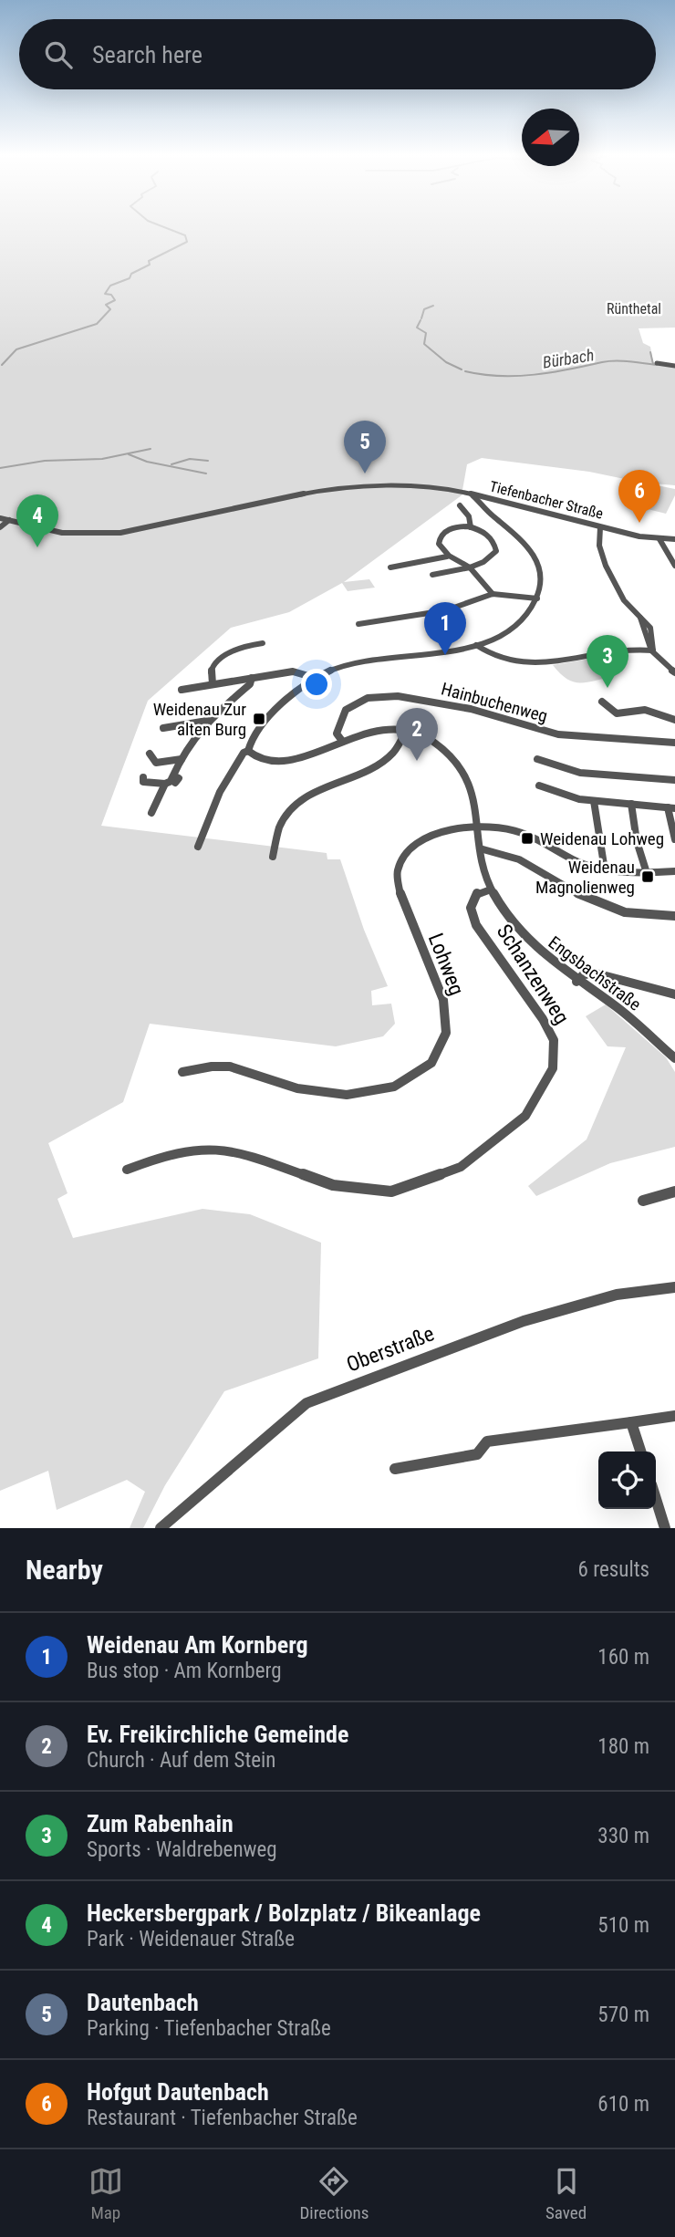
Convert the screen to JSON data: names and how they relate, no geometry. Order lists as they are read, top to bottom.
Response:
{
  "streets": {
    "street": [
      "Tiefenbacher Straße",
      "Hainbuchenweg",
      "Lohweg",
      "Engsbachstraße",
      "Schanzenweg",
      "Oberstraße"
    ]
  },
  "crossings": [
    ["Hainbuchenweg", "Engsbachstraße"],
    ["Lohweg", "Engsbachstraße"],
    ["Engsbachstraße", "Schanzenweg"]
  ],
  "water": ["Bürbach"],
  "parks": ["Rünthetal"],
  "places": {
    "transit": ["Weidenau Zur alten Burg", "Weidenau Lohweg", "Weidenau Magnolienweg"]
  },
  "north": "left",
  "page": {
    "search": "Search here",
    "pins": [
      "5",
      "6",
      "4",
      "1",
      "3",
      "2"
    ],
    "heading": ["Nearby", "6 results"],
    "list": [
      {
        "mark": "1",
        "name": "Weidenau Am Kornberg",
        "note": "Bus stop · Am Kornberg",
        "value": "160 m"
      },
      {
        "mark": "2",
        "name": "Ev. Freikirchliche Gemeinde",
        "note": "Church · Auf dem Stein",
        "value": "180 m"
      },
      {
        "mark": "3",
        "name": "Zum Rabenhain",
        "note": "Sports · Waldrebenweg",
        "value": "330 m"
      },
      {
        "mark": "4",
        "name": "Heckersbergpark / Bolzplatz / Bikeanlage",
        "note": "Park · Weidenauer Straße",
        "value": "510 m"
      },
      {
        "mark": "5",
        "name": "Dautenbach",
        "note": "Parking · Tiefenbacher Straße",
        "value": "570 m"
      },
      {
        "mark": "6",
        "name": "Hofgut Dautenbach",
        "note": "Restaurant · Tiefenbacher Straße",
        "value": "610 m"
      }
    ],
    "nav": ["Map", "Directions", "Saved"]
  }
}
